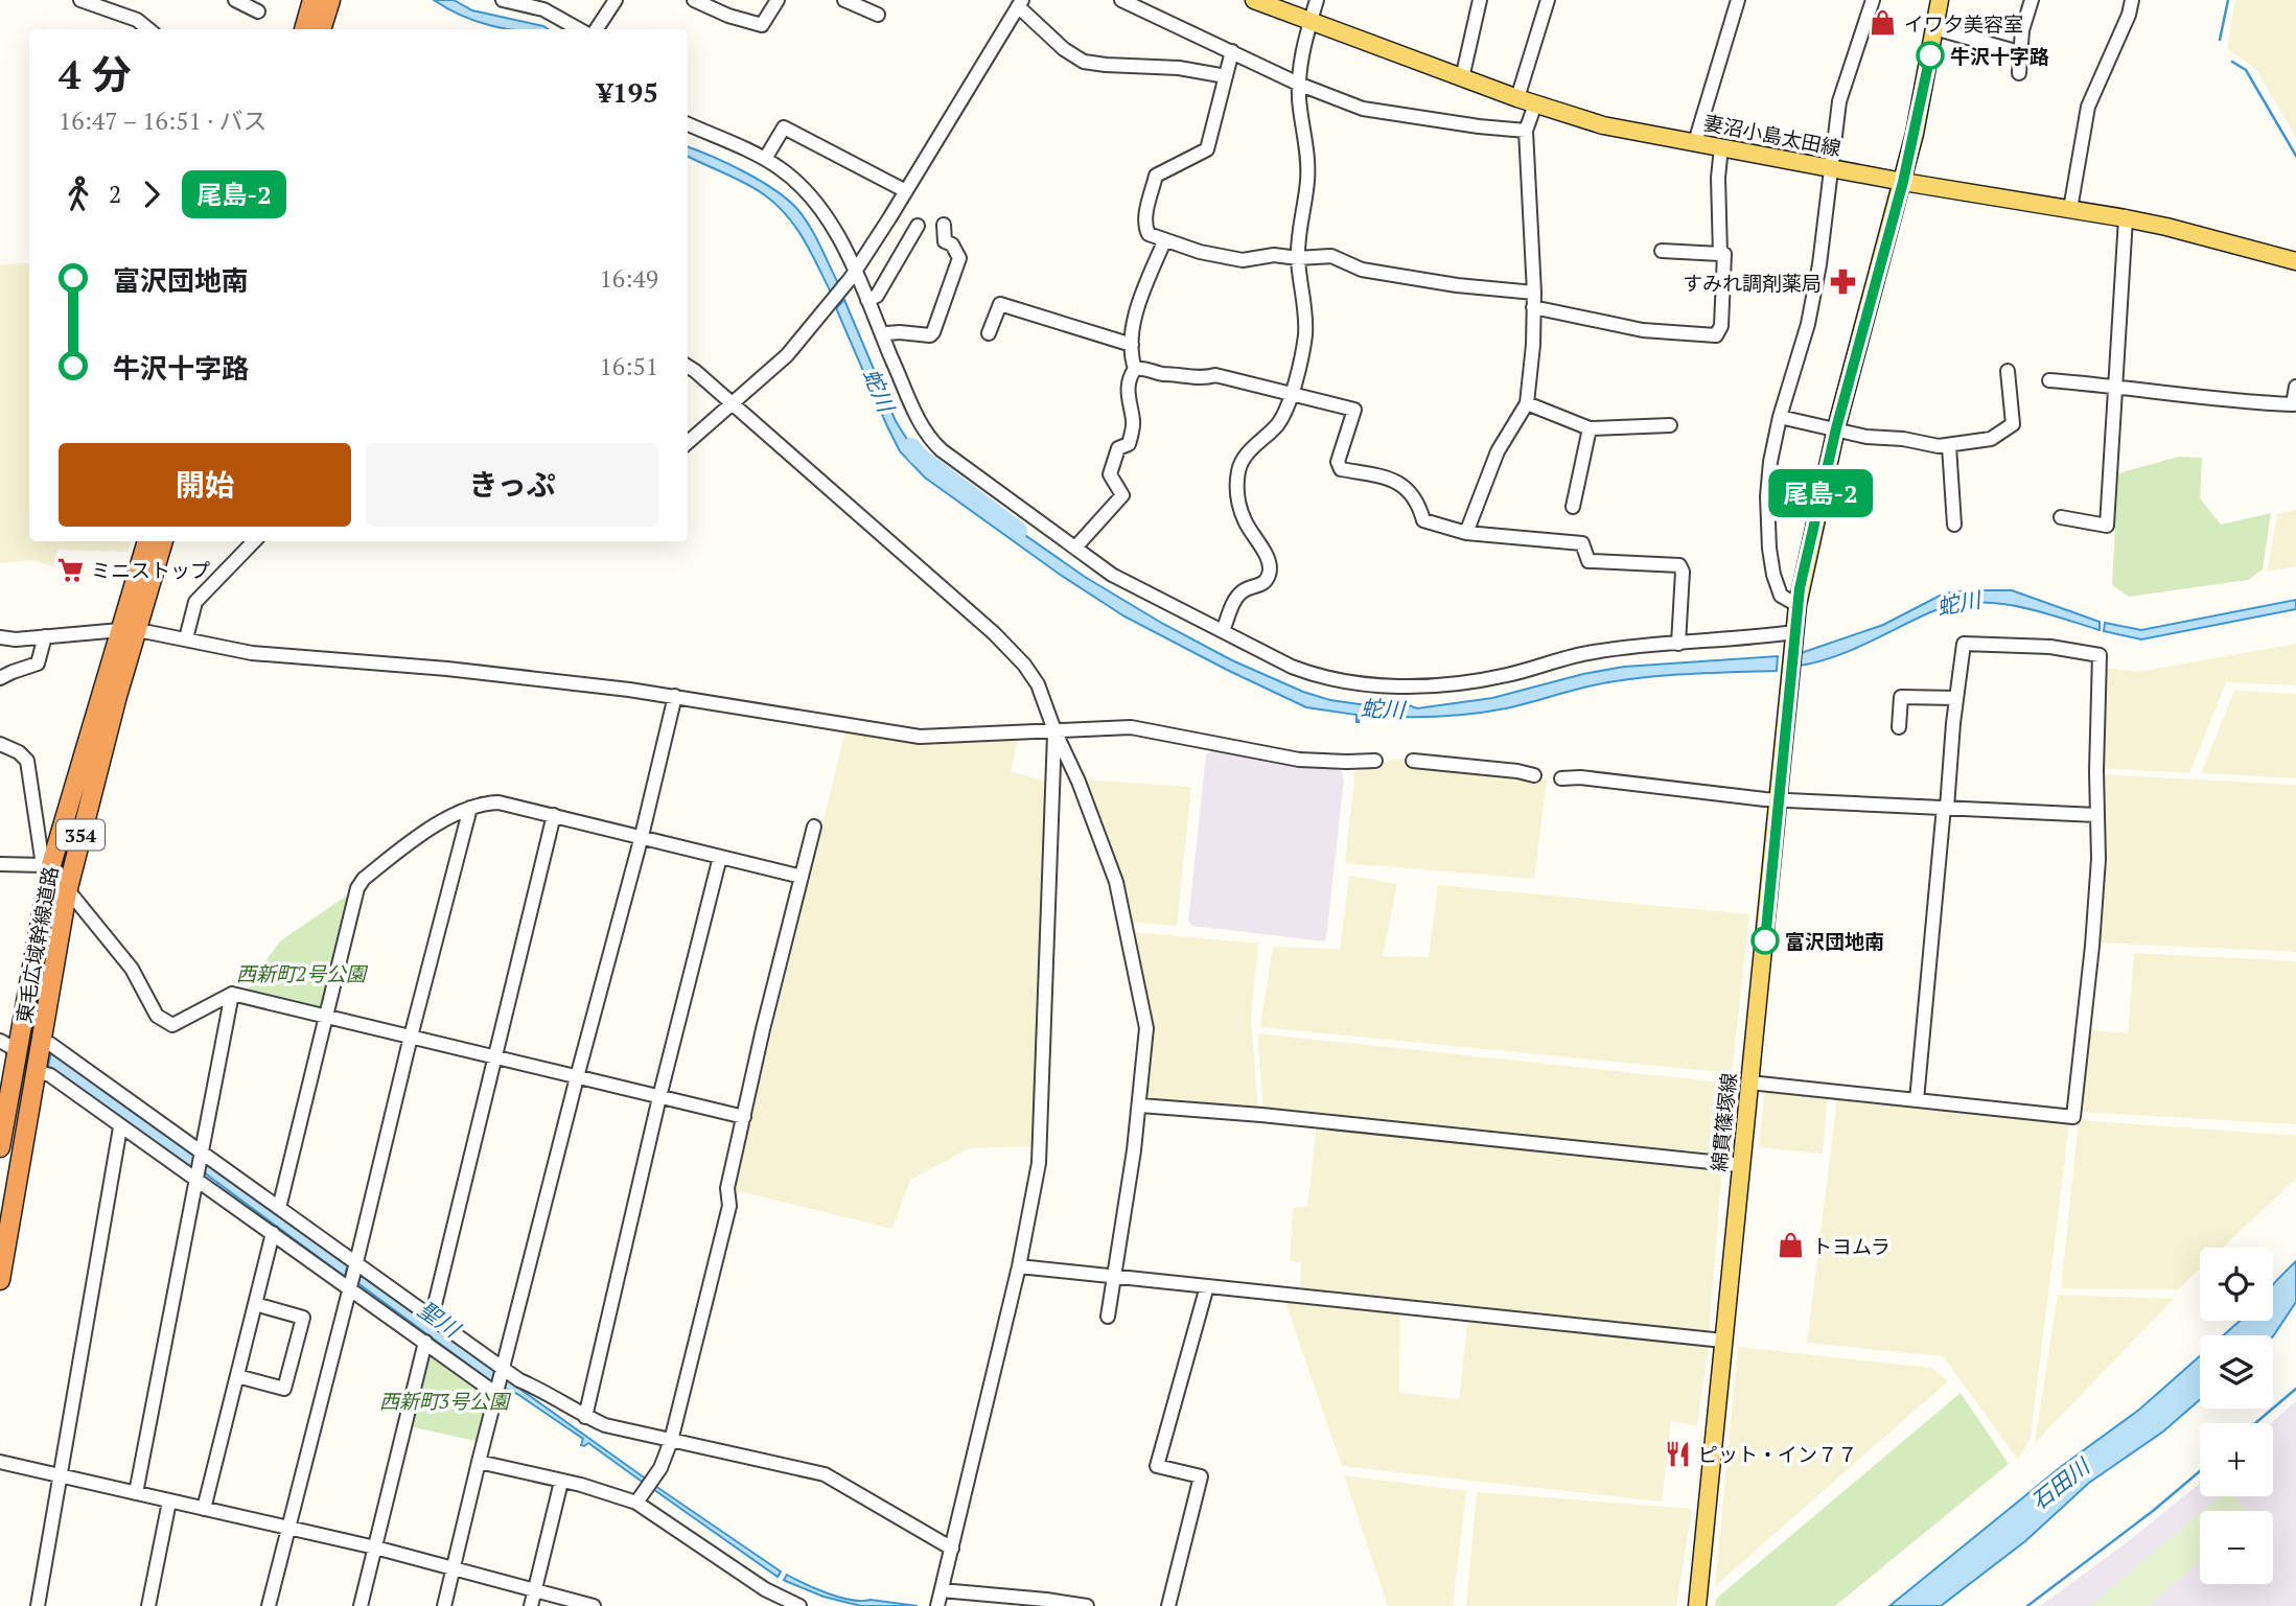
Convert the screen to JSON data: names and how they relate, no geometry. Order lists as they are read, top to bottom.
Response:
{
  "streets": {
    "highway": ["354", "東毛広域幹線道路"],
    "main road": ["妻沼小島太田線", "綿貫篠塚線"]
  },
  "crossings": [
    ["妻沼小島太田線", "綿貫篠塚線"]
  ],
  "water": ["蛇川", "聖川", "石田川"],
  "parks": ["西新町2号公園", "西新町3号公園"],
  "places": {
    "shop": ["イワ夕美容室", "トヨムラ"],
    "other": ["牛沢十字路", "富沢団地南"],
    "pharmacy": ["すみれ調剤薬局"],
    "supermarket": ["ミニストップ"],
    "restaurant": ["ピット・イン７７"]
  },
  "lines": ["bus line 尾島-2"],
  "page": {
    "on_map": "尾島-2",
    "heading": ["4 分", "16:47 – 16:51 · バス", "¥195"],
    "legs": ["2", "尾島-2"],
    "list": [
      {
        "name": "富沢団地南",
        "value": "16:49"
      },
      {
        "name": "牛沢十字路",
        "value": "16:51"
      }
    ],
    "buttons": ["開始", "きっぷ"],
    "map_buttons": ["+", "−"]
  }
}
